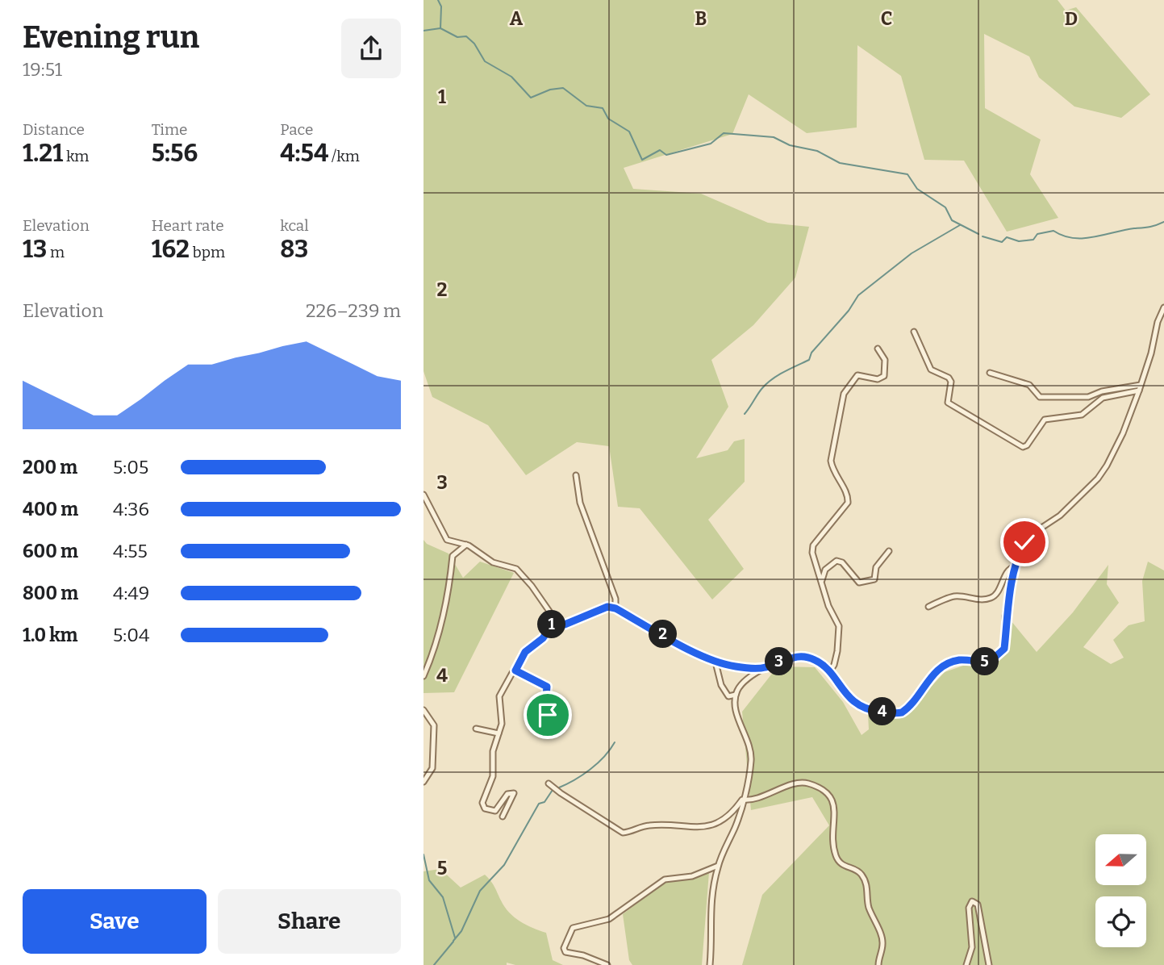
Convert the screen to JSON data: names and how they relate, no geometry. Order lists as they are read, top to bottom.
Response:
{
  "north": "left",
  "page": {
    "heading": ["Evening run", "19:51"],
    "stats": [
      ["Distance", "1.21 km"],
      ["Time", "5:56"],
      ["Pace", "4:54 /km"],
      ["Elevation", "13 m"],
      ["Heart rate", "162 bpm"],
      ["kcal", "83"]
    ],
    "chart": ["Elevation", "226–239 m"],
    "list": [
      {
        "name": "200 m",
        "note": "5:05"
      },
      {
        "name": "400 m",
        "note": "4:36"
      },
      {
        "name": "600 m",
        "note": "4:55"
      },
      {
        "name": "800 m",
        "note": "4:49"
      },
      {
        "name": "1.0 km",
        "note": "5:04"
      }
    ],
    "pins": [
      "1",
      "2",
      "3",
      "5",
      "4"
    ],
    "buttons": ["Save", "Share"]
  },
  "grid": {
    "columns": [
      "A",
      "B",
      "C",
      "D"
    ],
    "rows": [
      "1",
      "2",
      "3",
      "4",
      "5"
    ]
  }
}
